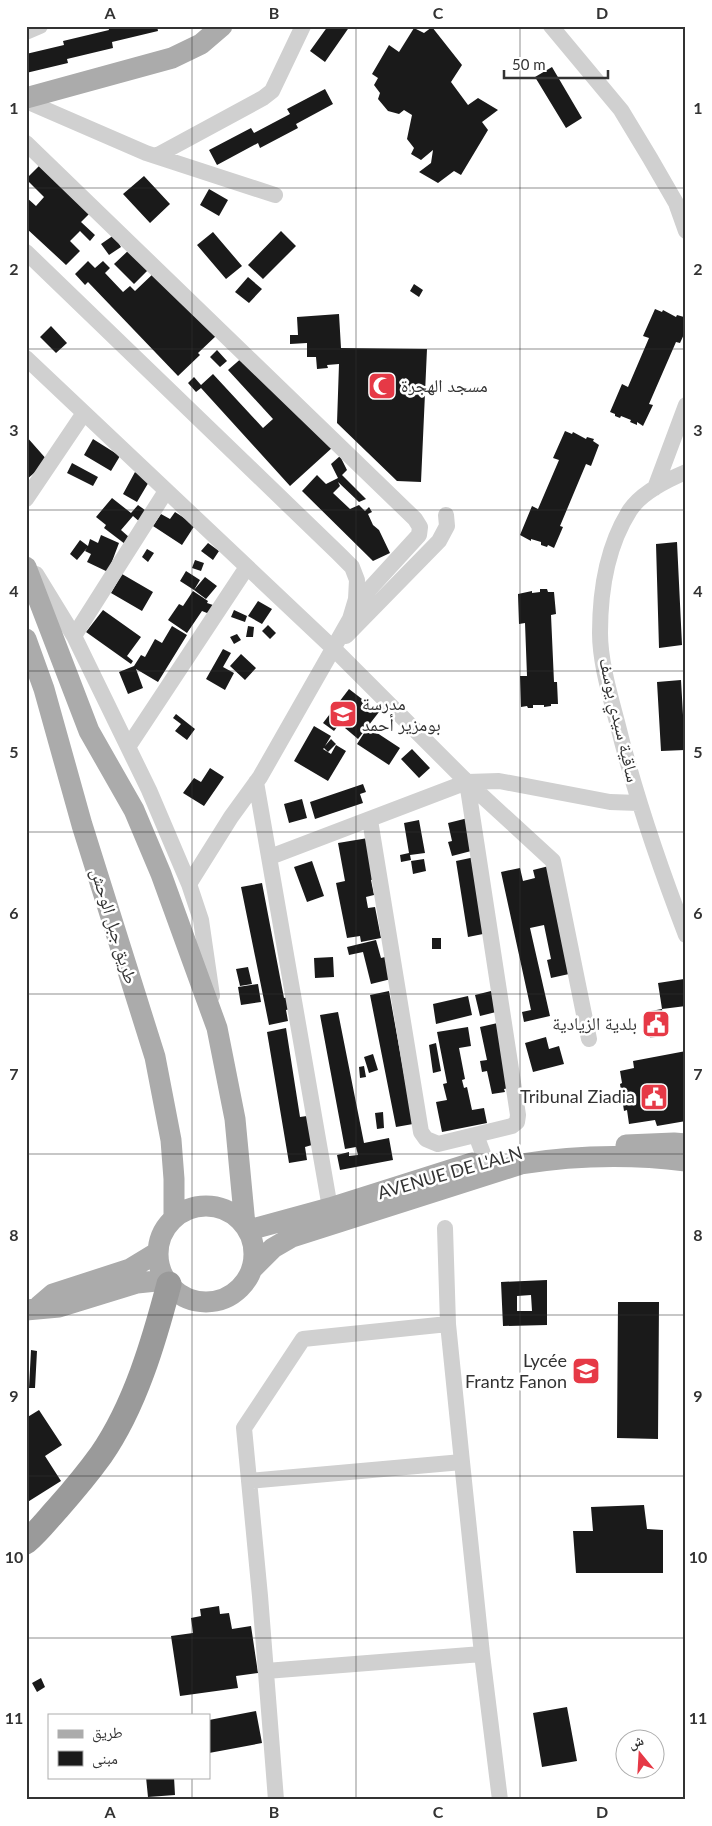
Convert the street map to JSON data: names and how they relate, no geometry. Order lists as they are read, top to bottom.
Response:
{
  "streets": {
    "main road": ["طريق جبل الوحش", "AVENUE DE L'ALN"],
    "street": ["ساقية سيدي يوسف"]
  },
  "crossings": [
    ["طريق جبل الوحش", "AVENUE DE L'ALN"]
  ],
  "places": {
    "mosque": ["مسجد الهجرة"],
    "school or university": ["مدرسة بومزير أحمد", "Lycée Frantz Fanon"],
    "public building": ["بلدية الزيادية", "Tribunal Ziadia"]
  },
  "legend": ["طريق", "مبنى"],
  "scale_bar": "50 m",
  "north": "top",
  "grid": {
    "columns": [
      "A",
      "B",
      "C",
      "D"
    ],
    "rows": [
      "1",
      "2",
      "3",
      "4",
      "5",
      "6",
      "7",
      "8",
      "9",
      "10",
      "11"
    ]
  }
}
